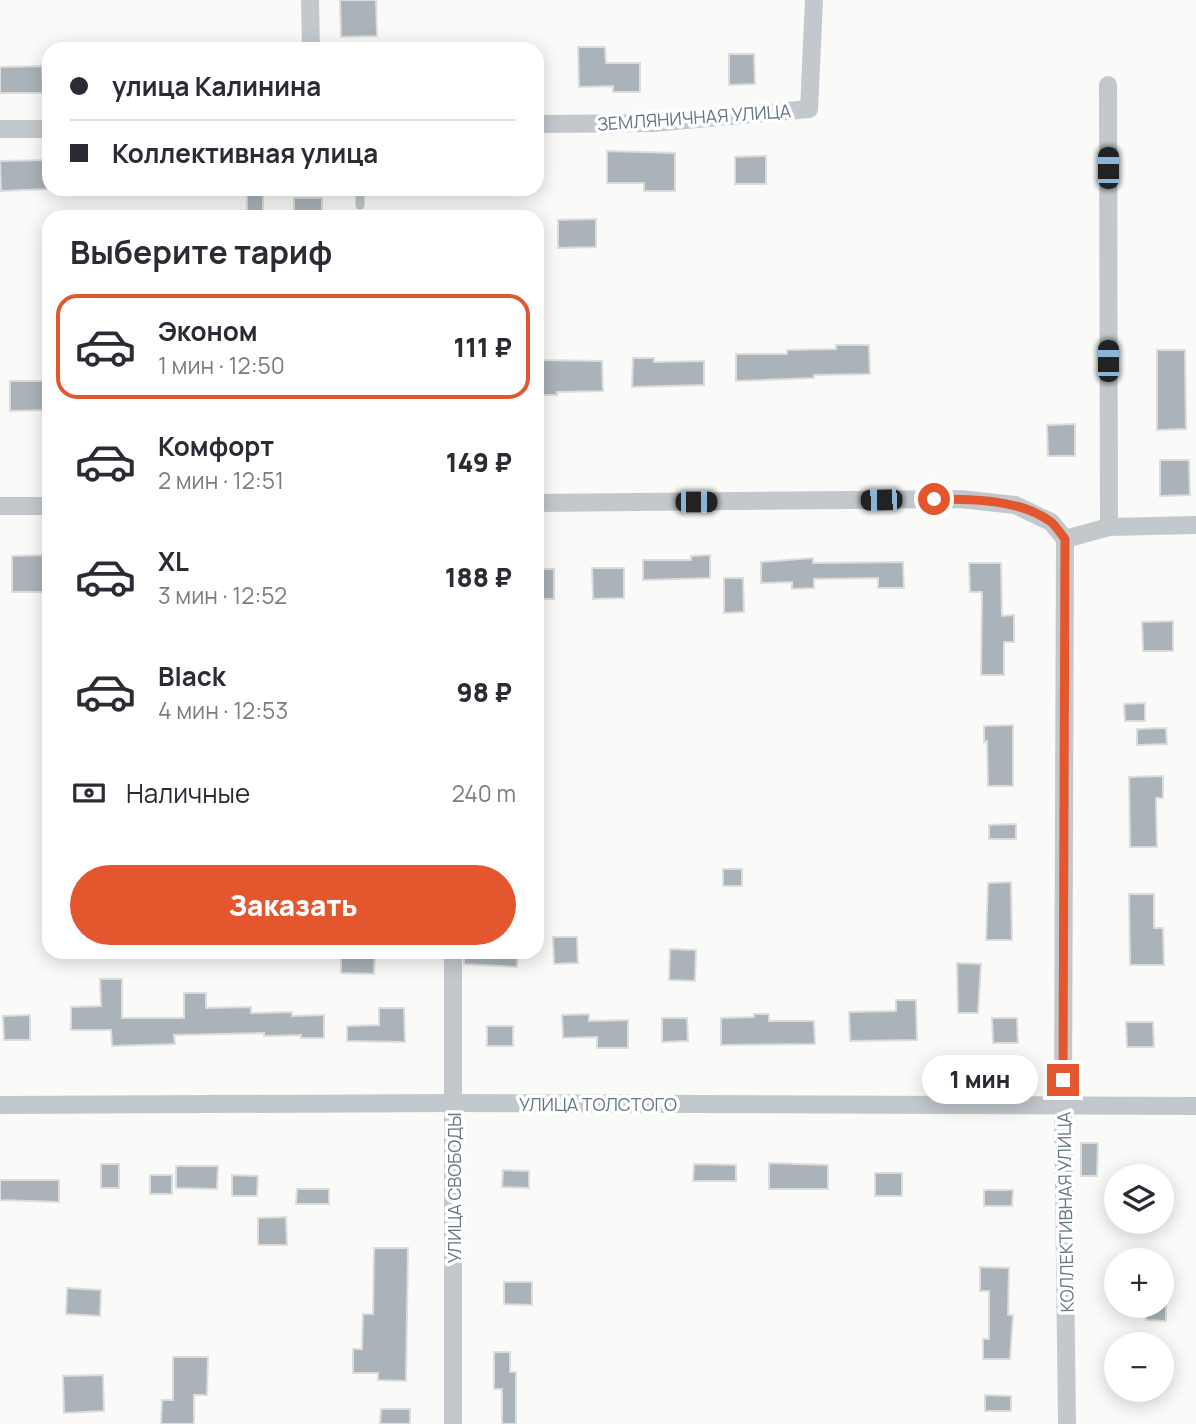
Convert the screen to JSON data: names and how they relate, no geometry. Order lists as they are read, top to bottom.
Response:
{
  "streets": {
    "street": [
      "ЗЕМЛЯНИЧНАЯ УЛИЦА",
      "УЛИЦА ТОЛСТОГО",
      "УЛИЦА СВОБОДЫ",
      "КОЛЛЕКТИВНАЯ УЛИЦА"
    ]
  },
  "crossings": [
    ["УЛИЦА ТОЛСТОГО", "УЛИЦА СВОБОДЫ"],
    ["УЛИЦА ТОЛСТОГО", "КОЛЛЕКТИВНАЯ УЛИЦА"]
  ],
  "page": {
    "banner": ["улица Калинина", "Коллективная улица"],
    "heading": "Выберите тариф",
    "list": [
      {
        "name": "Эконом",
        "note": "1 мин · 12:50",
        "value": "111 ₽"
      },
      {
        "name": "Комфорт",
        "note": "2 мин · 12:51",
        "value": "149 ₽"
      },
      {
        "name": "XL",
        "note": "3 мин · 12:52",
        "value": "188 ₽"
      },
      {
        "name": "Black",
        "note": "4 мин · 12:53",
        "value": "98 ₽"
      }
    ],
    "pay": ["Наличные", "240 m"],
    "buttons": "Заказать",
    "bubble": "1 мин",
    "map_buttons": ["+", "−"]
  }
}
